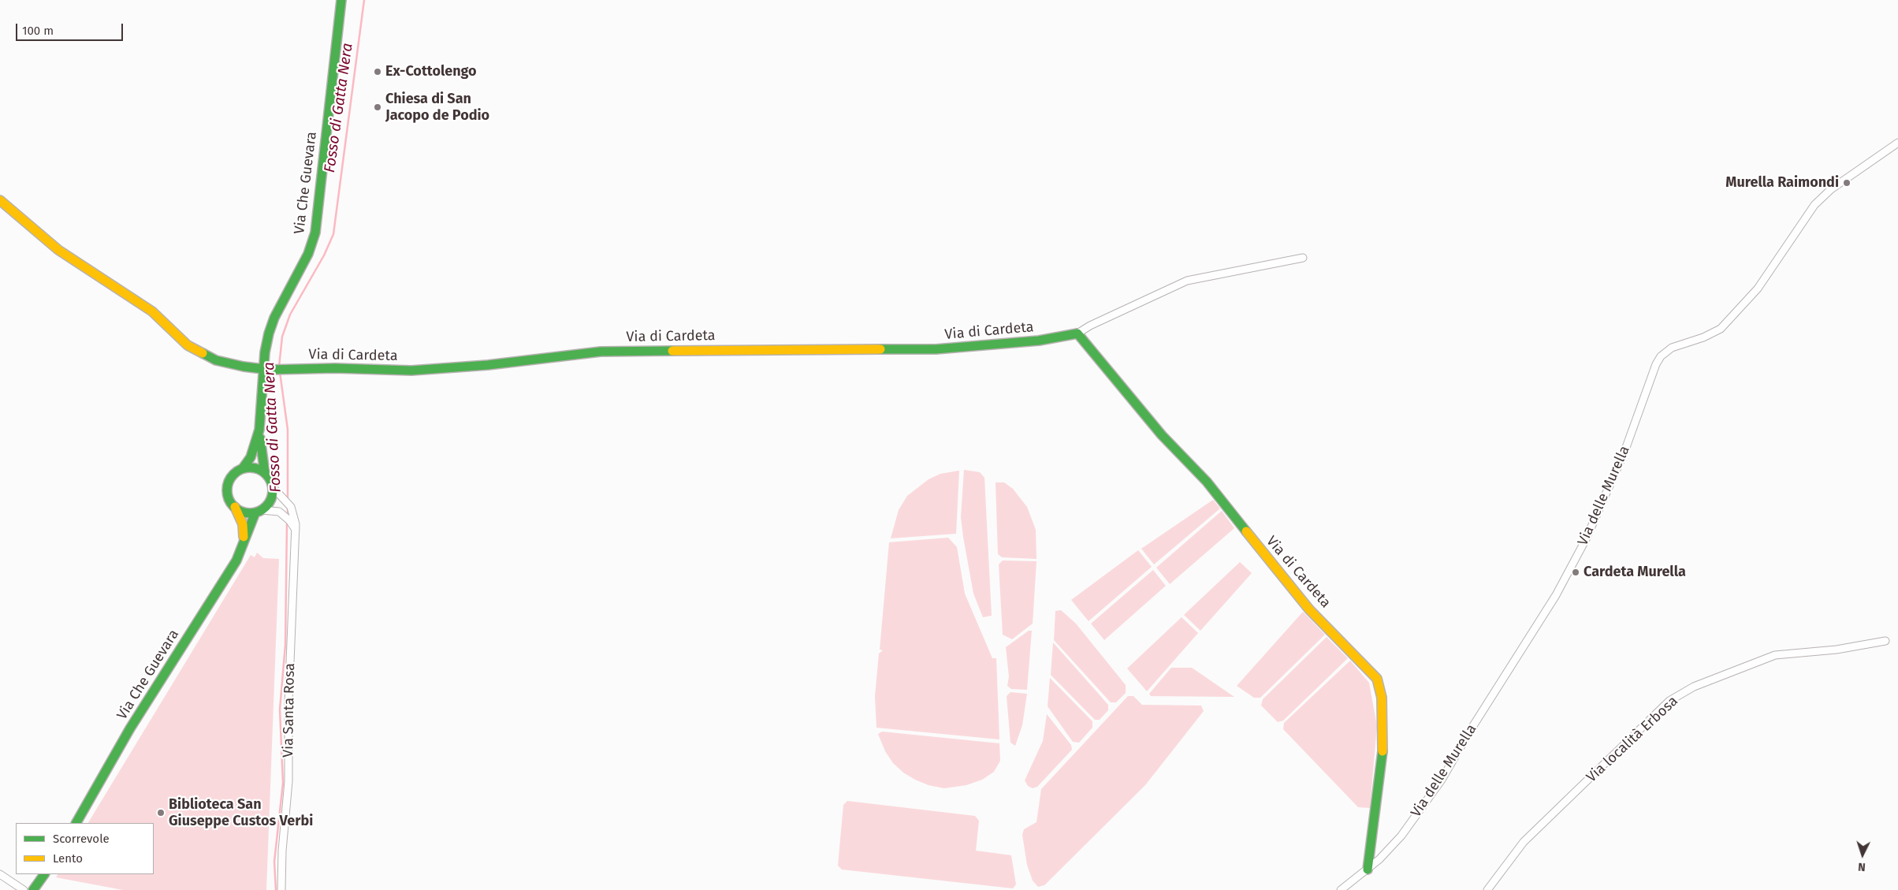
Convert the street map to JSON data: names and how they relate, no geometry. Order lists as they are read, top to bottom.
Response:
{
  "streets": {
    "street": [
      "Via Che Guevara",
      "Via di Cardeta",
      "Via delle Murella",
      "Via Santa Rosa",
      "Via località Erbosa"
    ]
  },
  "crossings": [
    ["Via Che Guevara", "Via di Cardeta"],
    ["Via Che Guevara", "Via Santa Rosa"],
    ["Via di Cardeta", "Via delle Murella"]
  ],
  "water": ["Fosso di Gatta Nera"],
  "places": [
    "Ex-Cottolengo",
    "Chiesa di San Jacopo de Podio",
    "Murella Raimondi",
    "Cardeta Murella",
    "Biblioteca San Giuseppe Custos Verbi"
  ],
  "legend": ["Scorrevole", "Lento"],
  "scale_bar": "100 m",
  "north": "bottom"
}
